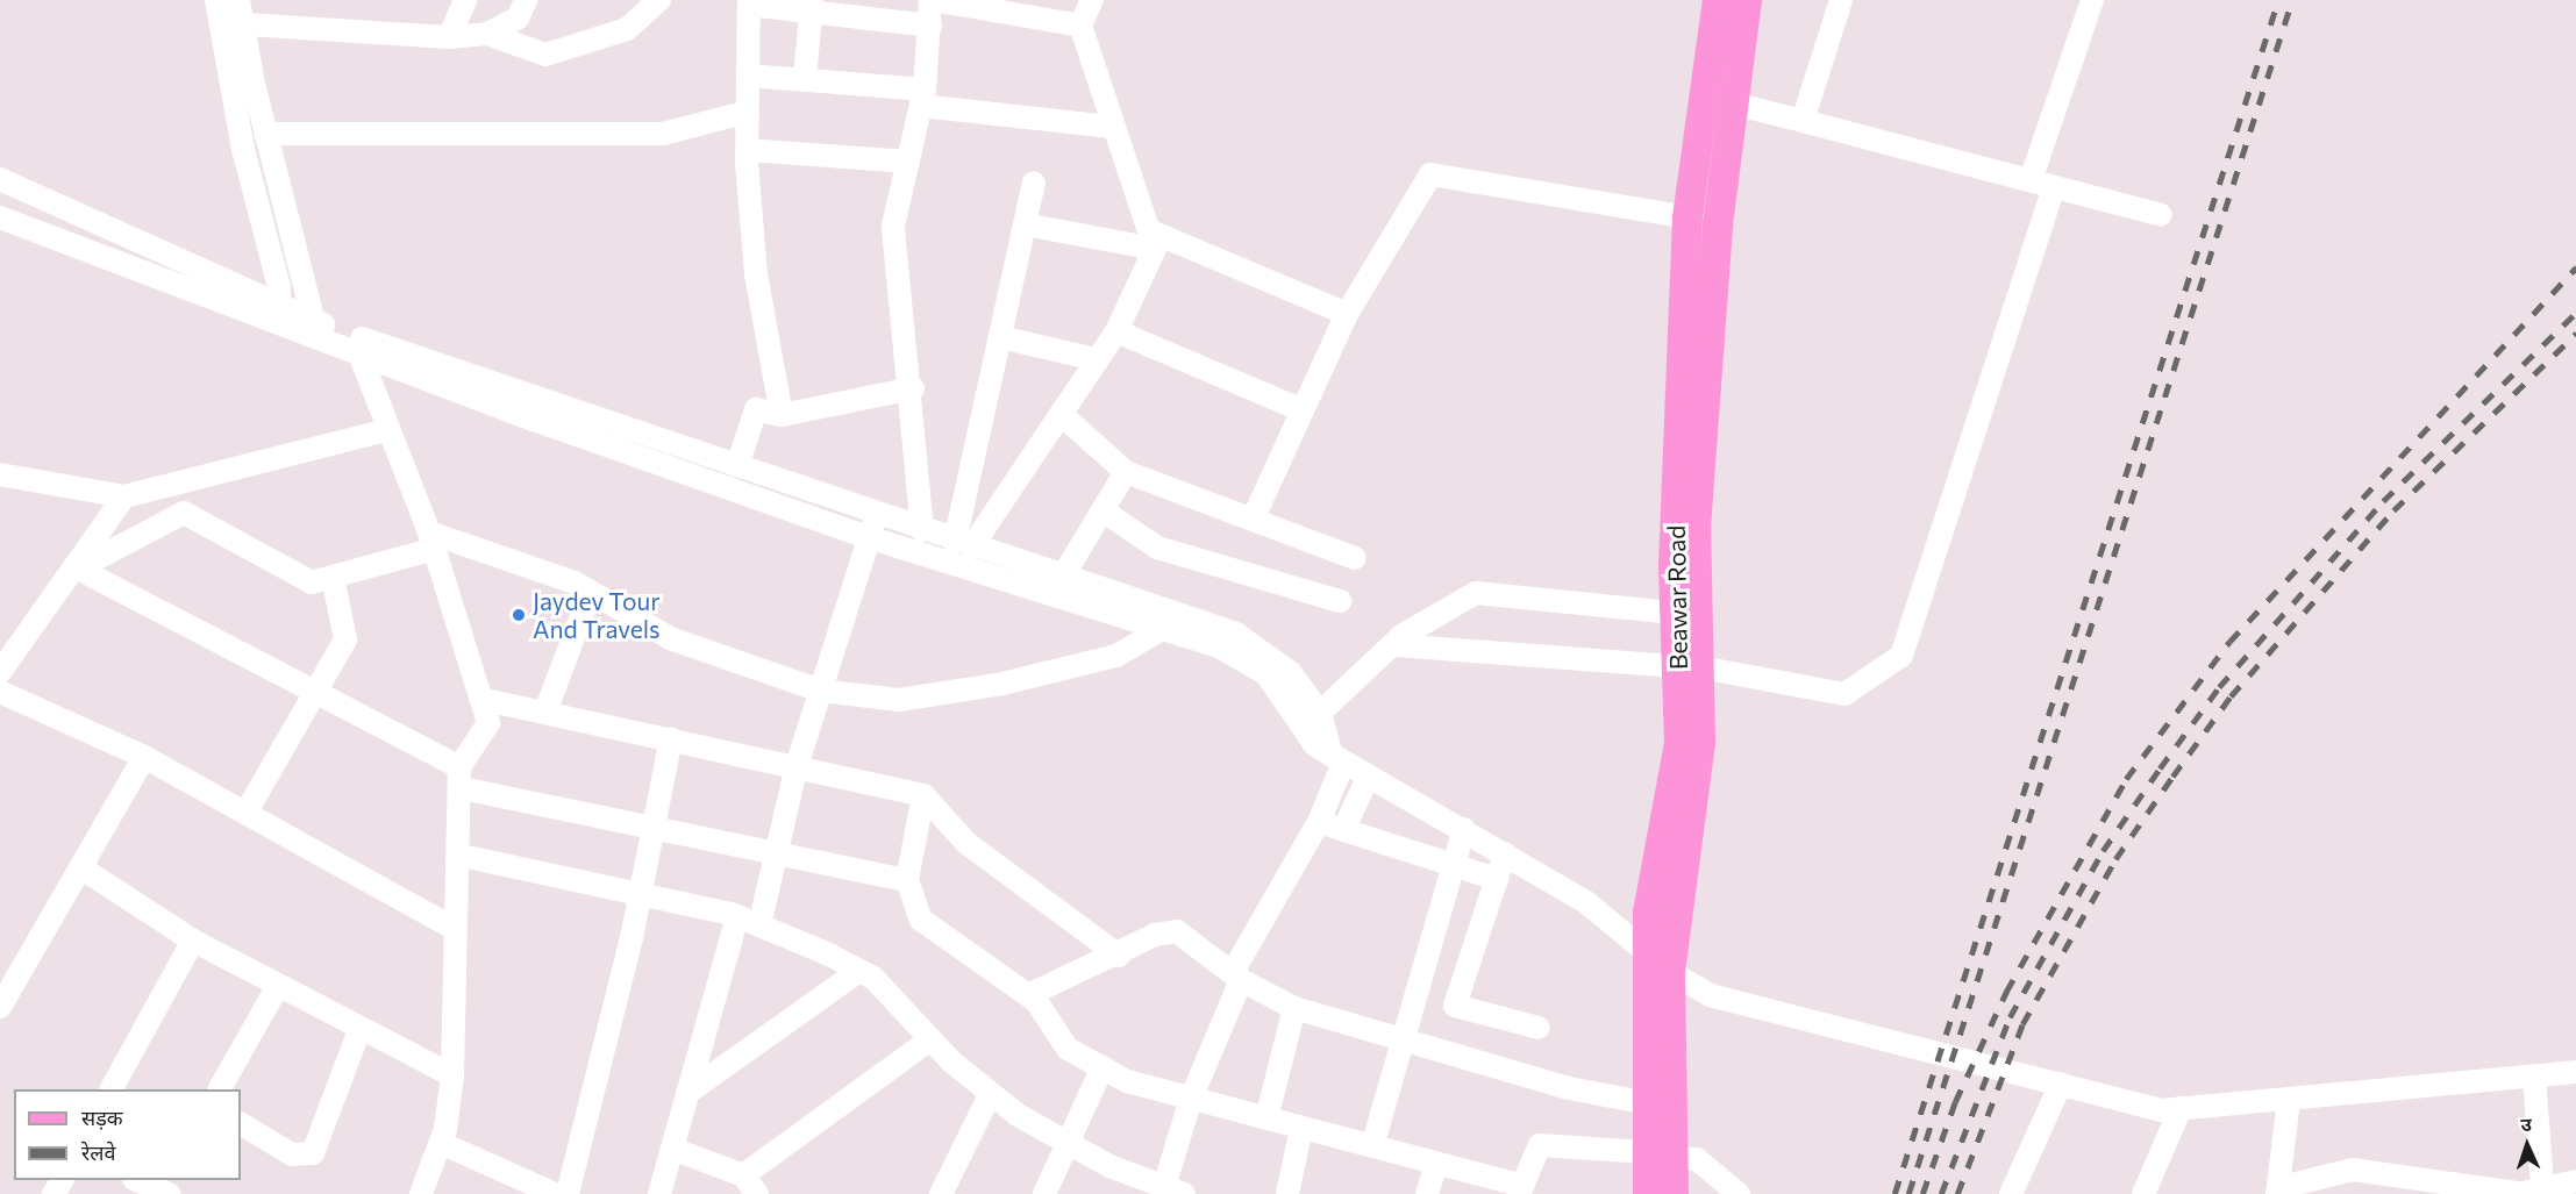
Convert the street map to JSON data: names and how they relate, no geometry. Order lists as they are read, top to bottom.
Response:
{
  "streets": {
    "main road": ["Beawar Road"]
  },
  "places": ["Jaydev Tour And Travels"],
  "legend": ["सड़क", "रेलवे"],
  "north": "top"
}
